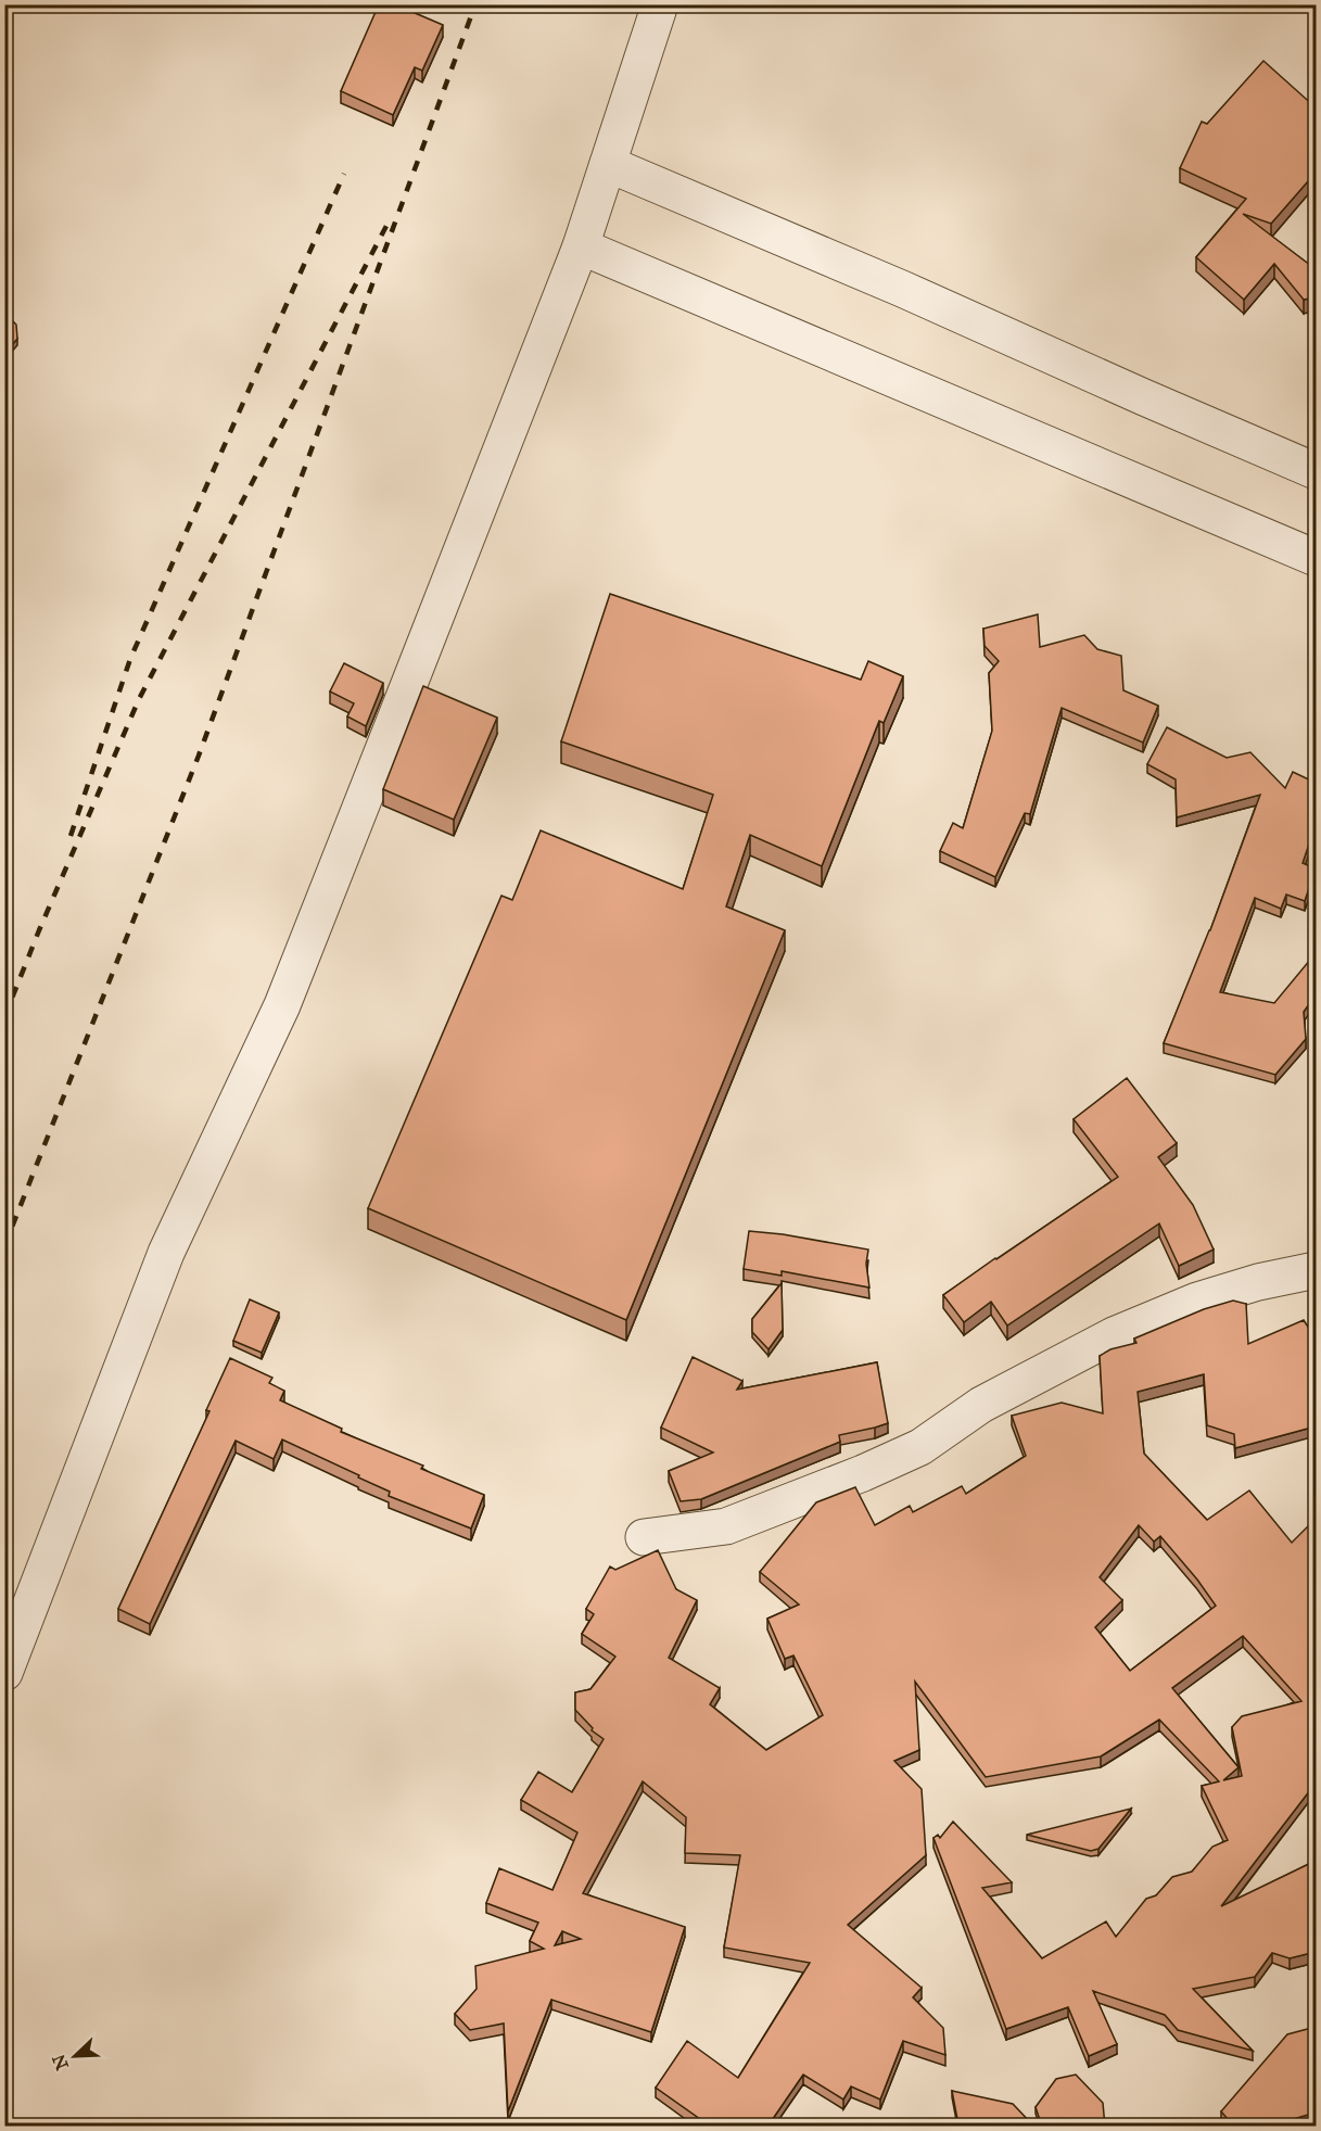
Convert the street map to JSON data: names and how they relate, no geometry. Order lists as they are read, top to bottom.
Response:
{
  "north": "bottom left"
}
